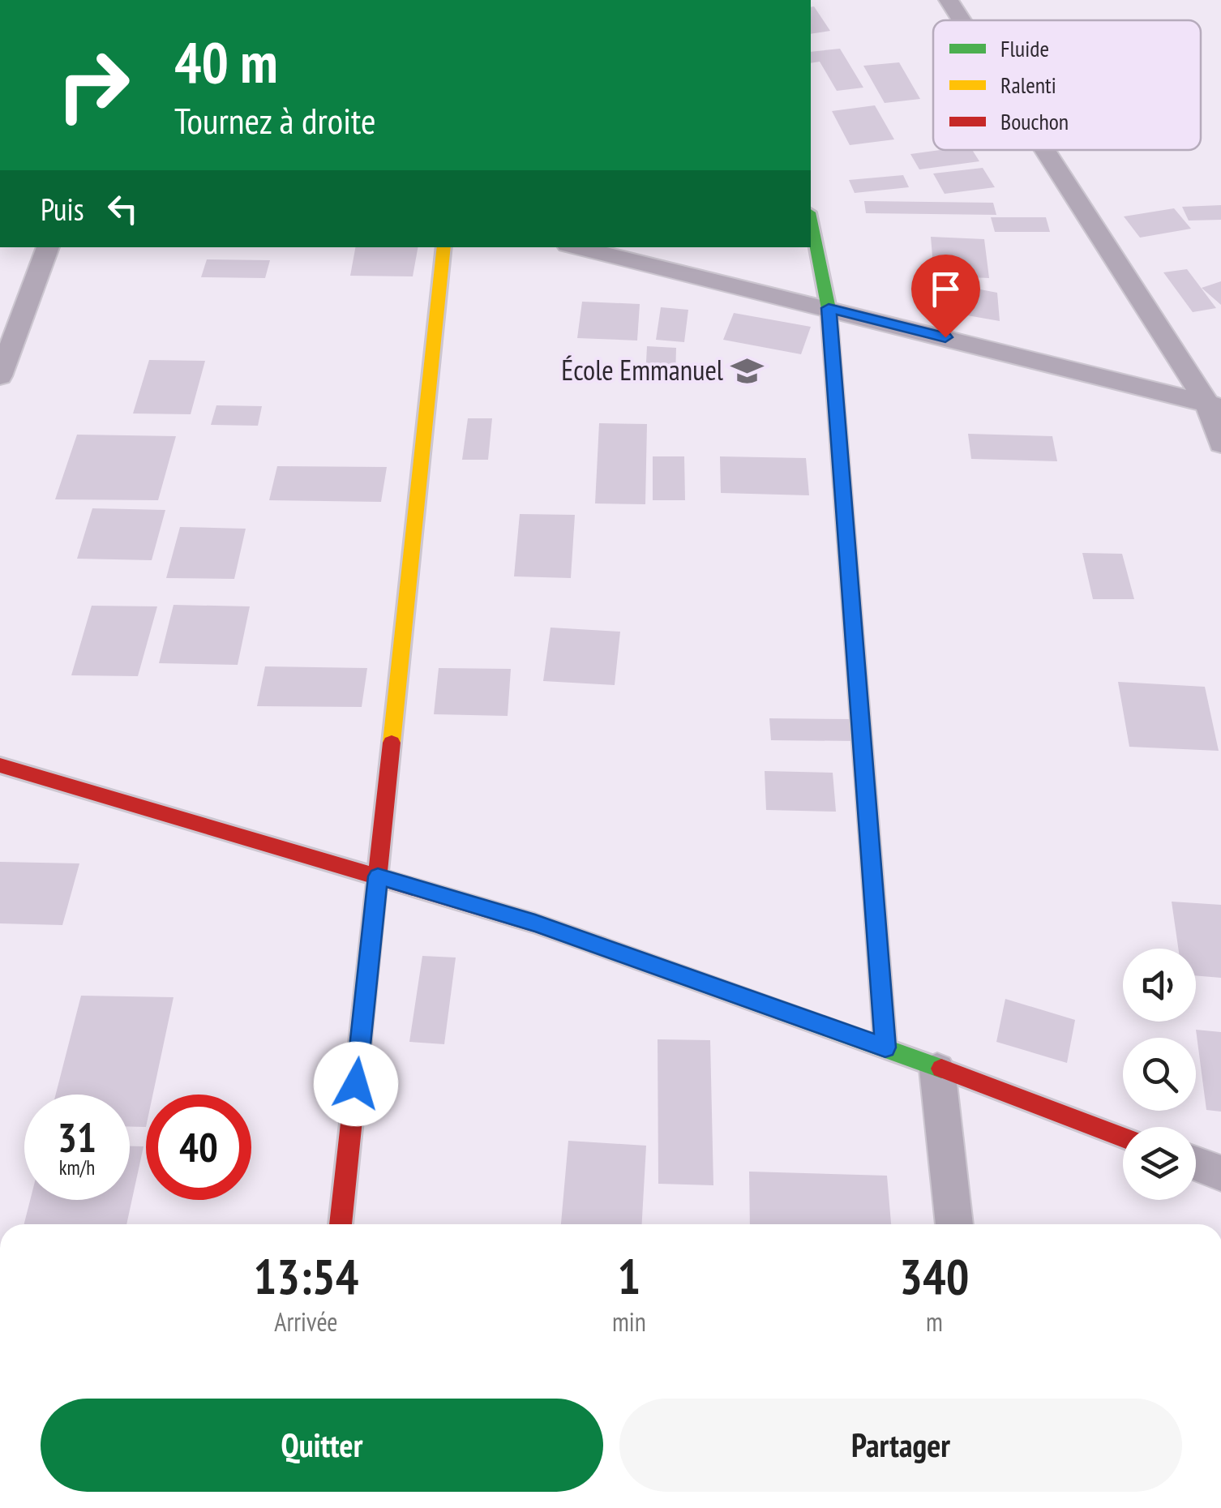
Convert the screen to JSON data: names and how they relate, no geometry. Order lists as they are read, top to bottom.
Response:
{
  "places": {
    "school or university": ["École Emmanuel"]
  },
  "legend": ["Fluide", "Ralenti", "Bouchon"],
  "page": {
    "turn": ["40 m", "Tournez à droite"],
    "then": "Puis",
    "speed": "31 km/h",
    "limit": "40",
    "eta": [
      "13:54",
      "Arrivée",
      "1",
      "min",
      "340",
      "m"
    ],
    "buttons": ["Quitter", "Partager"]
  }
}
